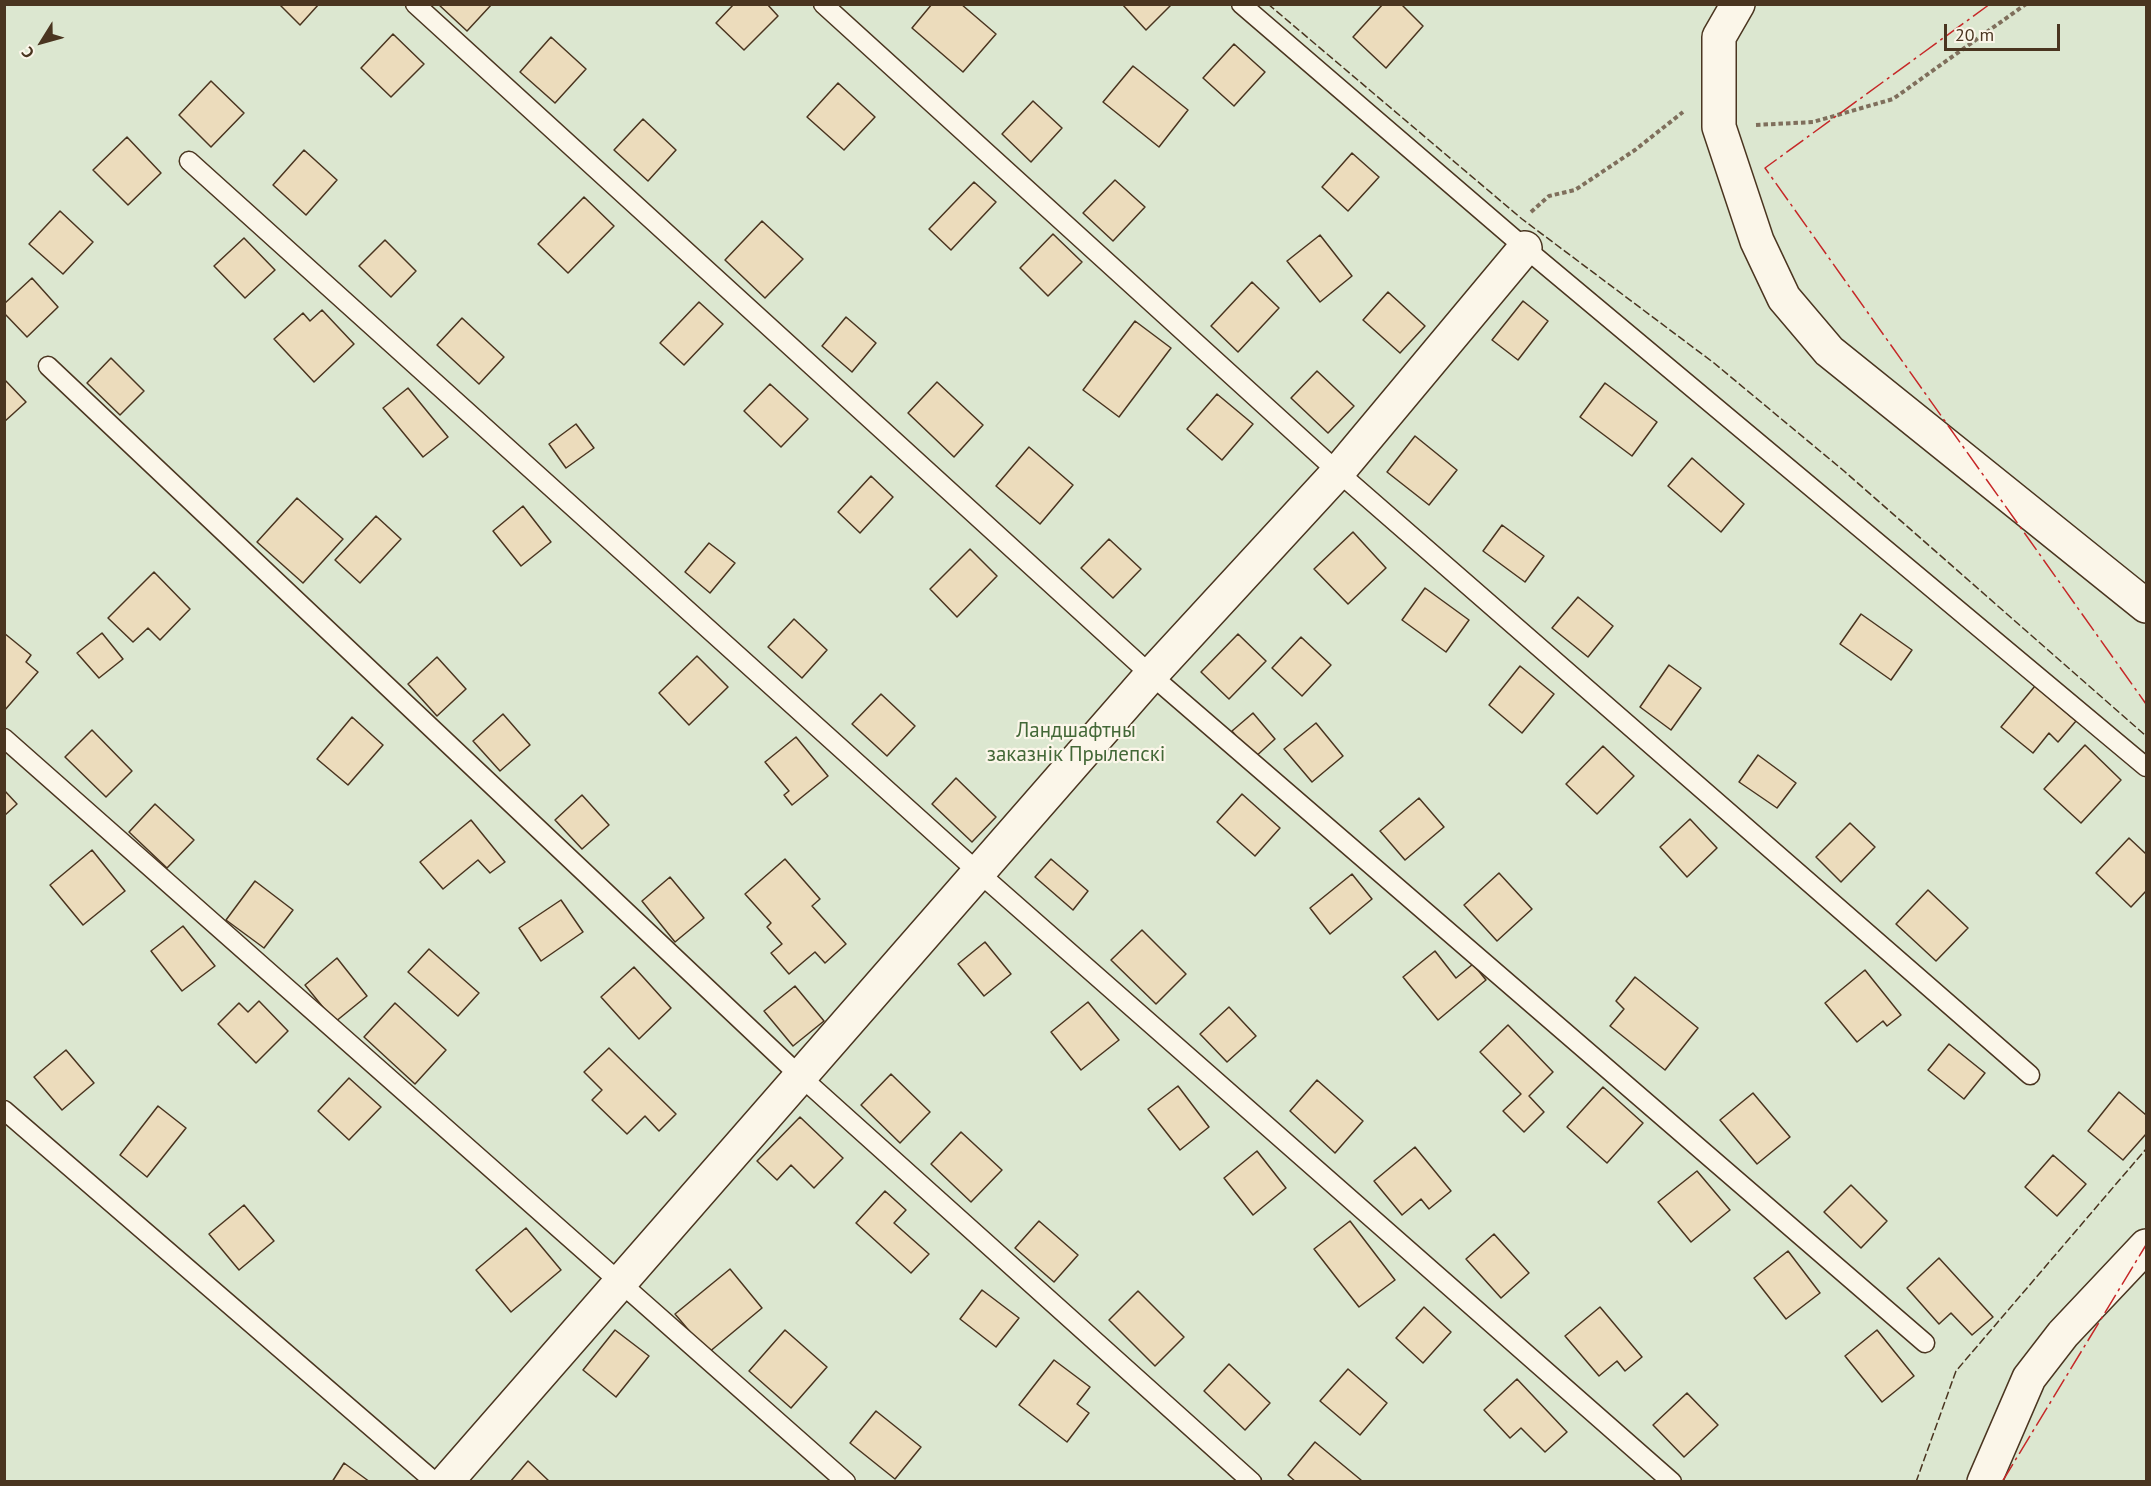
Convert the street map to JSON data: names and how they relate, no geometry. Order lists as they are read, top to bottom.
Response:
{
  "parks": ["Ландшафтны заказнік Прылепскі"],
  "scale_bar": "20 m",
  "north": "bottom left"
}
